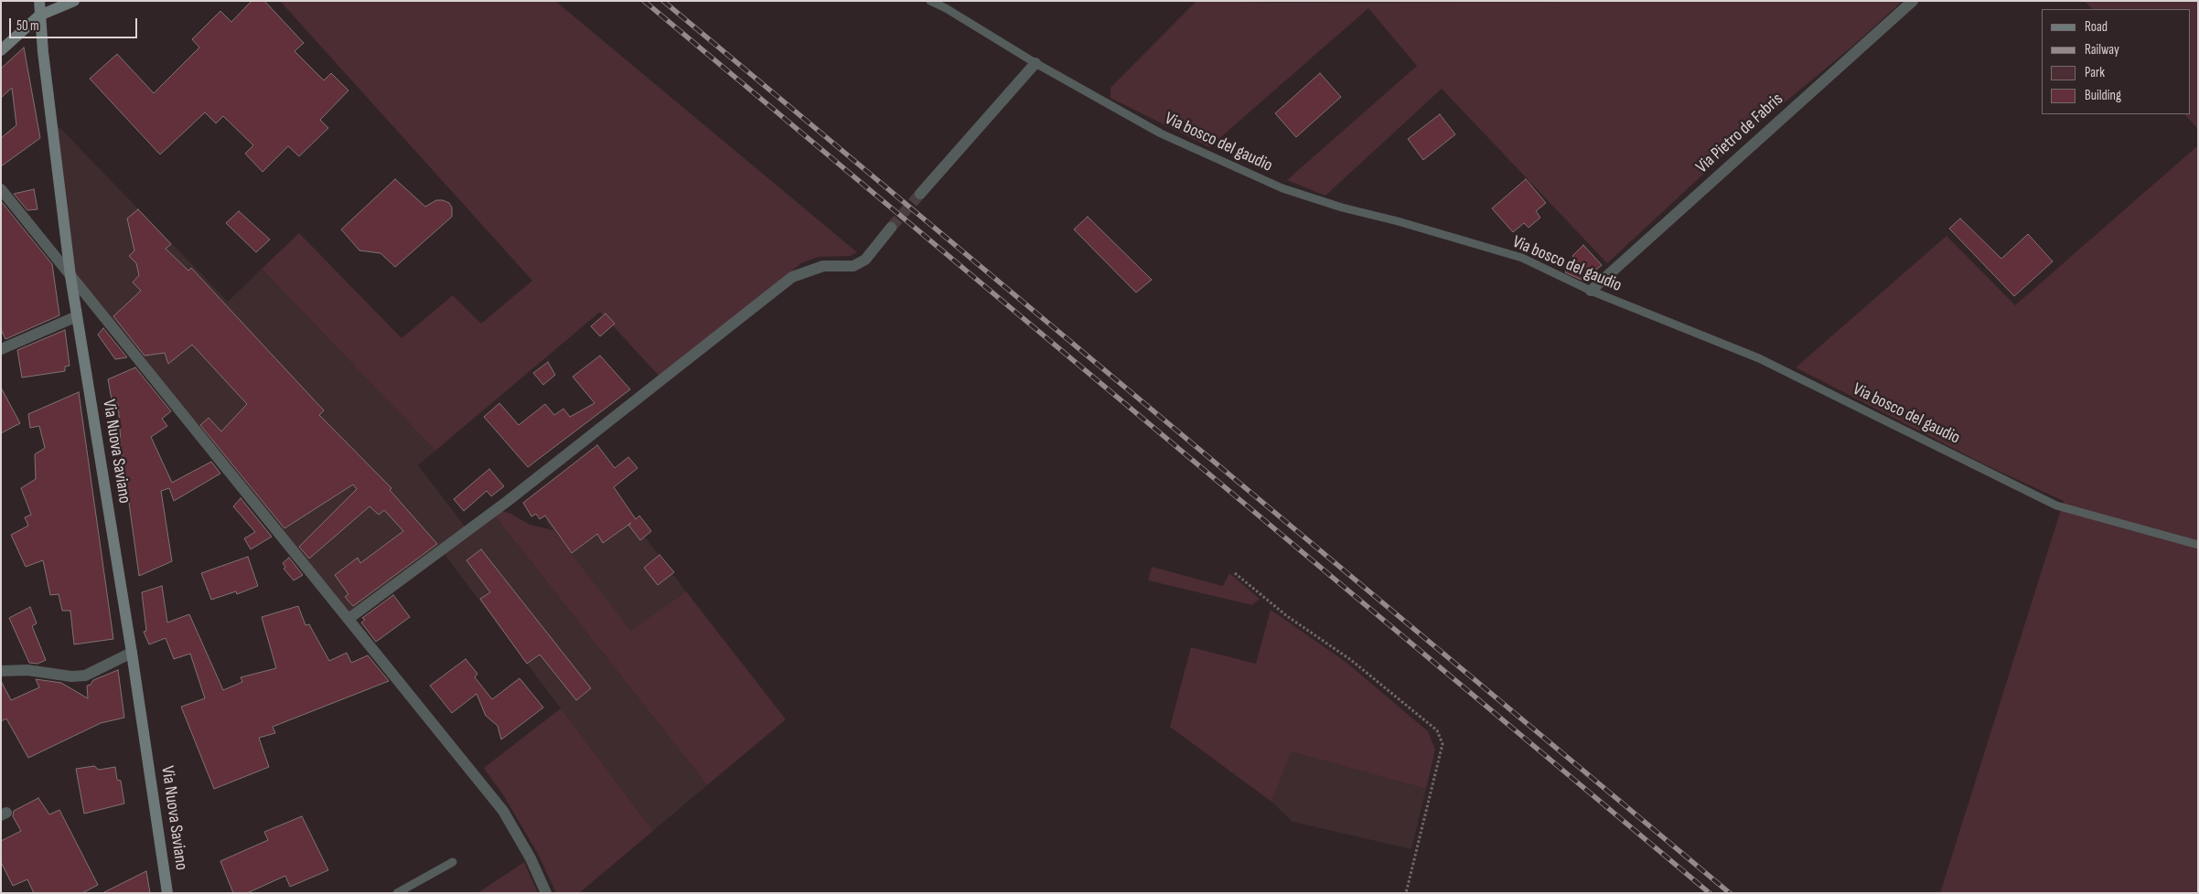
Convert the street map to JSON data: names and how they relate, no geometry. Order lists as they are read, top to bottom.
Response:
{
  "streets": {
    "main road": ["Via Nuova Saviano"],
    "street": ["Via Pietro de Fabris"],
    "lane": ["Via bosco del gaudio"]
  },
  "crossings": [
    ["Via Pietro de Fabris", "Via bosco del gaudio"]
  ],
  "legend": [
    "Road",
    "Railway",
    "Park",
    "Building"
  ],
  "scale_bar": "50 m"
}
